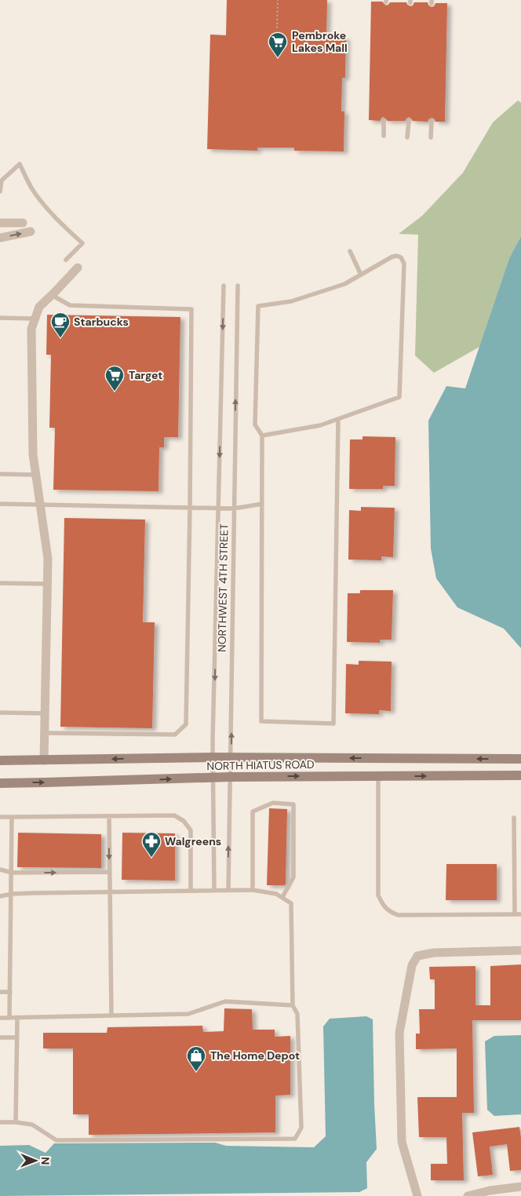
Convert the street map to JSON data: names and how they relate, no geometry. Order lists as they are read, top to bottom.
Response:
{
  "streets": {
    "main road": ["NORTH HIATUS ROAD"],
    "lane": ["NORTHWEST 4TH STREET"]
  },
  "crossings": [
    ["NORTHWEST 4TH STREET", "NORTH HIATUS ROAD"]
  ],
  "places": {
    "supermarket": ["Pembroke Lakes Mall", "Target"],
    "cafe": ["Starbucks"],
    "pharmacy": ["Walgreens"],
    "shop": ["The Home Depot"]
  },
  "north": "right"
}
